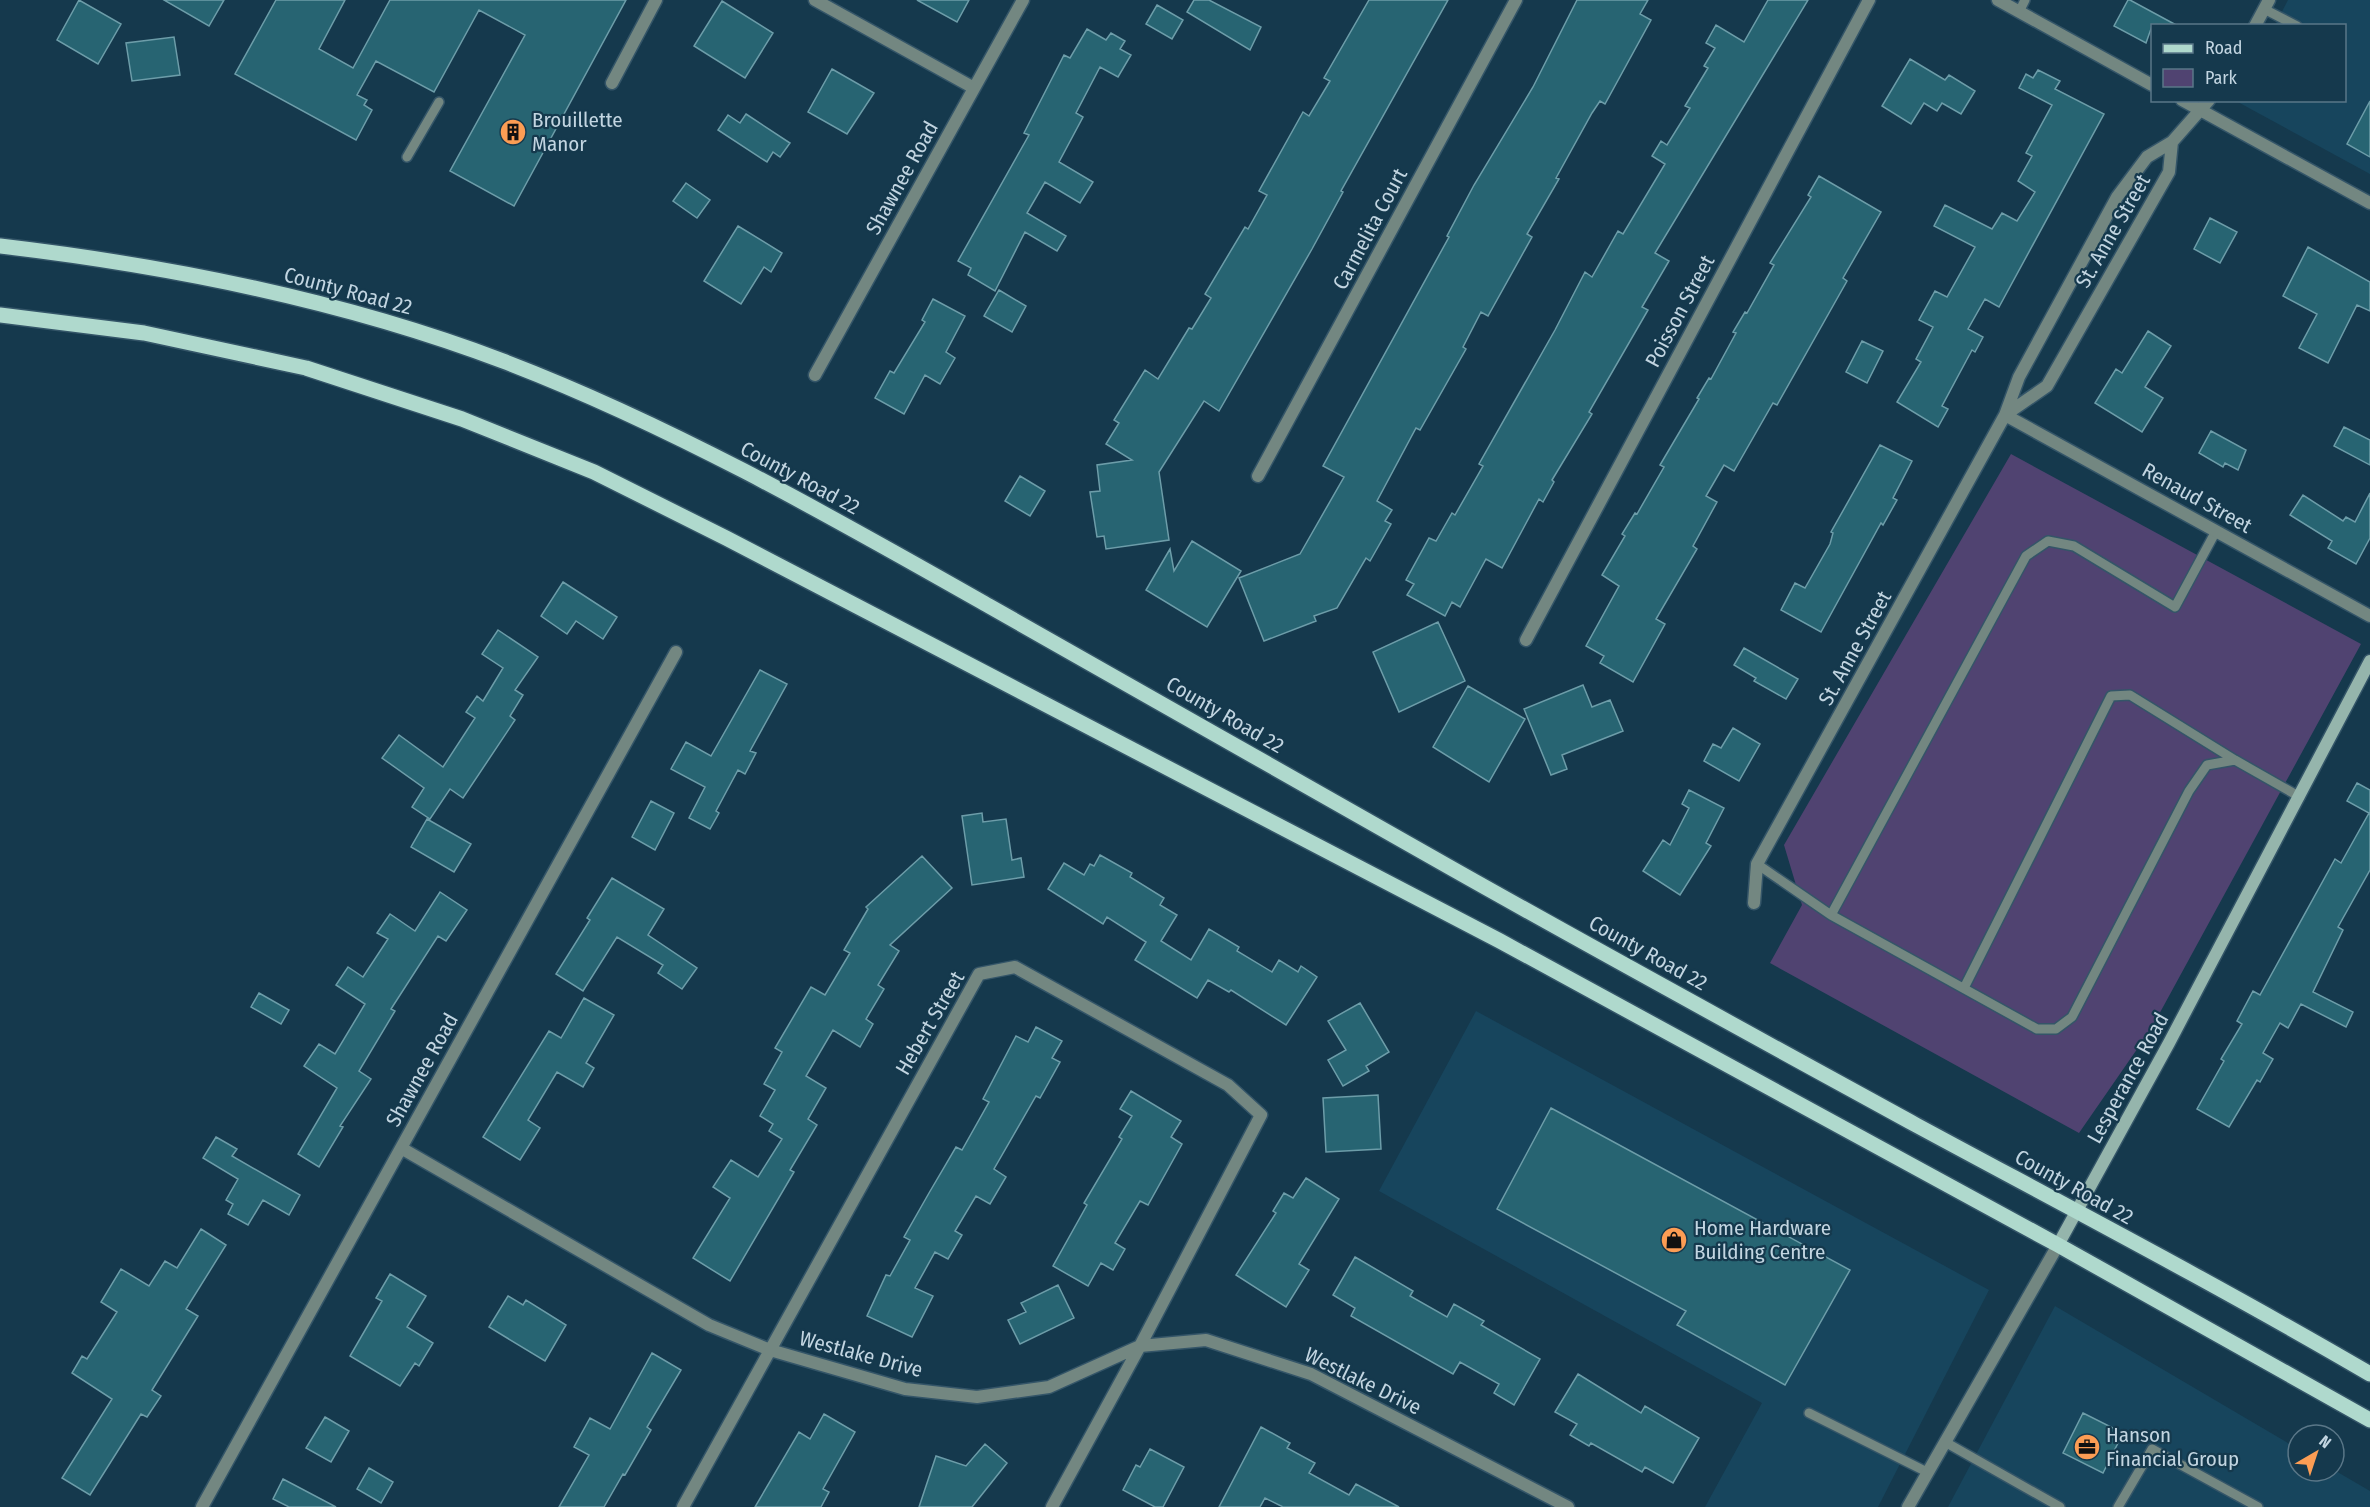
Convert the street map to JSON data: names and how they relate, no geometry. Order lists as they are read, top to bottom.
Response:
{
  "streets": {
    "main road": ["County Road 22", "Lesperance Road"],
    "street": [
      "Shawnee Road",
      "Carmelita Court",
      "St. Anne Street",
      "Poisson Street",
      "Renaud Street",
      "Hebert Street",
      "Westlake Drive"
    ]
  },
  "crossings": [
    ["Shawnee Road", "Westlake Drive"],
    ["St. Anne Street", "Renaud Street"],
    ["County Road 22", "Lesperance Road"],
    ["Hebert Street", "Westlake Drive"]
  ],
  "places": {
    "building": ["Brouillette Manor"],
    "shop": ["Home Hardware Building Centre"],
    "office": ["Hanson Financial Group"]
  },
  "legend": ["Road", "Park"],
  "north": "top right"
}
